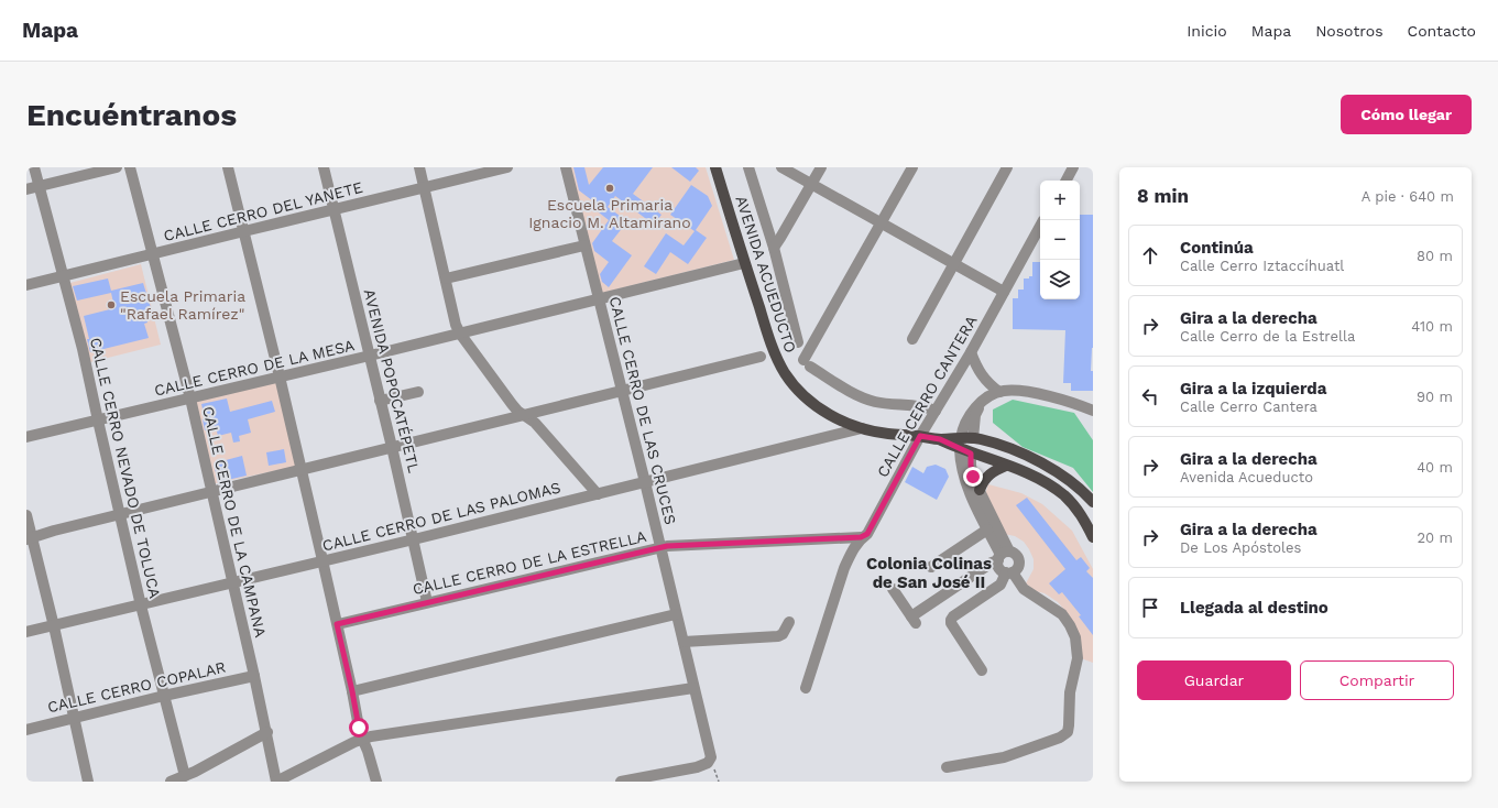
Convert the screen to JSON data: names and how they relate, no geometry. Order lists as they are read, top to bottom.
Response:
{
  "streets": {
    "main road": ["AVENIDA ACUEDUCTO"],
    "street": [
      "CALLE CERRO DEL YANETE",
      "CALLE CERRO DE LA MESA",
      "AVENIDA POPOCATÉPETL",
      "CALLE CERRO CANTERA",
      "CALLE CERRO DE LAS CRUCES",
      "CALLE CERRO NEVADO DE TOLUCA",
      "CALLE CERRO DE LAS PALOMAS",
      "CALLE CERRO DE LA CAMPANA",
      "CALLE CERRO DE LA ESTRELLA",
      "CALLE CERRO COPALAR"
    ]
  },
  "crossings": [
    ["CALLE CERRO DEL YANETE", "AVENIDA POPOCATÉPETL"],
    ["CALLE CERRO DEL YANETE", "CALLE CERRO NEVADO DE TOLUCA"],
    ["CALLE CERRO DEL YANETE", "CALLE CERRO DE LA CAMPANA"],
    ["AVENIDA ACUEDUCTO", "CALLE CERRO DE LA MESA"],
    ["AVENIDA ACUEDUCTO", "CALLE CERRO CANTERA"],
    ["AVENIDA ACUEDUCTO", "CALLE CERRO DE LAS PALOMAS"],
    ["CALLE CERRO DE LA MESA", "AVENIDA POPOCATÉPETL"],
    ["CALLE CERRO DE LA MESA", "CALLE CERRO DE LAS CRUCES"],
    ["CALLE CERRO DE LA MESA", "CALLE CERRO NEVADO DE TOLUCA"],
    ["CALLE CERRO DE LA MESA", "CALLE CERRO DE LA CAMPANA"],
    ["AVENIDA POPOCATÉPETL", "CALLE CERRO DE LAS PALOMAS"],
    ["AVENIDA POPOCATÉPETL", "CALLE CERRO DE LA ESTRELLA"],
    ["CALLE CERRO CANTERA", "CALLE CERRO DE LA ESTRELLA"],
    ["CALLE CERRO DE LAS CRUCES", "CALLE CERRO DE LAS PALOMAS"],
    ["CALLE CERRO DE LAS CRUCES", "CALLE CERRO DE LA ESTRELLA"],
    ["CALLE CERRO NEVADO DE TOLUCA", "CALLE CERRO DE LAS PALOMAS"],
    ["CALLE CERRO NEVADO DE TOLUCA", "CALLE CERRO COPALAR"],
    ["CALLE CERRO DE LAS PALOMAS", "CALLE CERRO DE LA CAMPANA"],
    ["CALLE CERRO DE LA CAMPANA", "CALLE CERRO COPALAR"]
  ],
  "districts": ["Colonia Colinas de San José II"],
  "places": ["Escuela Primaria Ignacio M. Altamirano", "Escuela Primaria \"Rafael Ramírez\""],
  "page": {
    "header": "Mapa",
    "nav": [
      "Inicio",
      "Mapa",
      "Nosotros",
      "Contacto"
    ],
    "buttons": [
      "Cómo llegar",
      ["Guardar", "Compartir"]
    ],
    "title": "Encuéntranos",
    "heading": ["8 min", "A pie · 640 m"],
    "map_buttons": ["+", "−"],
    "list": [
      ["Continúa", "Calle Cerro Iztaccíhuatl", "80 m"],
      ["Gira a la derecha", "Calle Cerro de la Estrella", "410 m"],
      ["Gira a la izquierda", "Calle Cerro Cantera", "90 m"],
      ["Gira a la derecha", "Avenida Acueducto", "40 m"],
      ["Gira a la derecha", "De Los Apóstoles", "20 m"],
      "Llegada al destino"
    ]
  }
}
